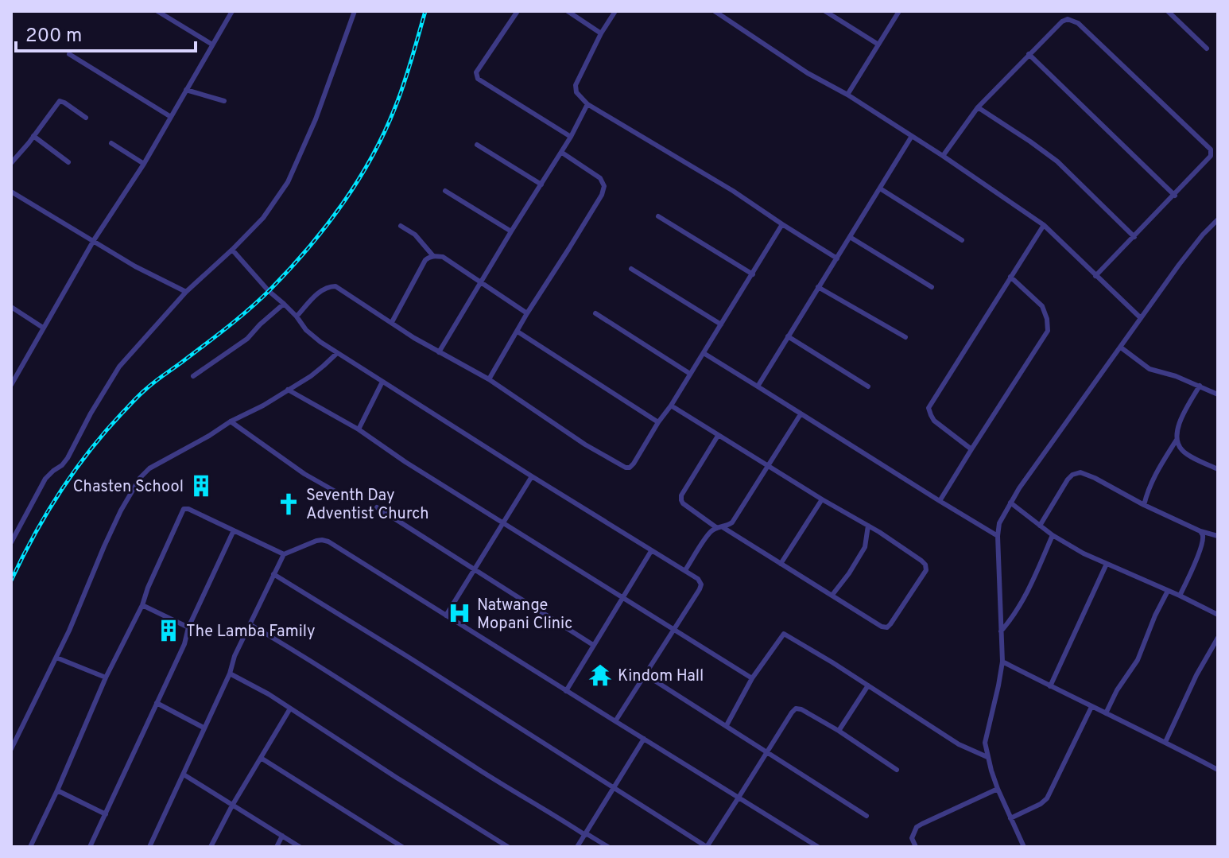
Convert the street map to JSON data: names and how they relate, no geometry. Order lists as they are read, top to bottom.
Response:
{
  "places": {
    "building": ["Chasten School", "The Lamba Family"],
    "church": ["Seventh Day Adventist Church"],
    "hospital": ["Natwange Mopani Clinic"],
    "temple": ["Kindom Hall"]
  },
  "scale_bar": "200 m"
}
